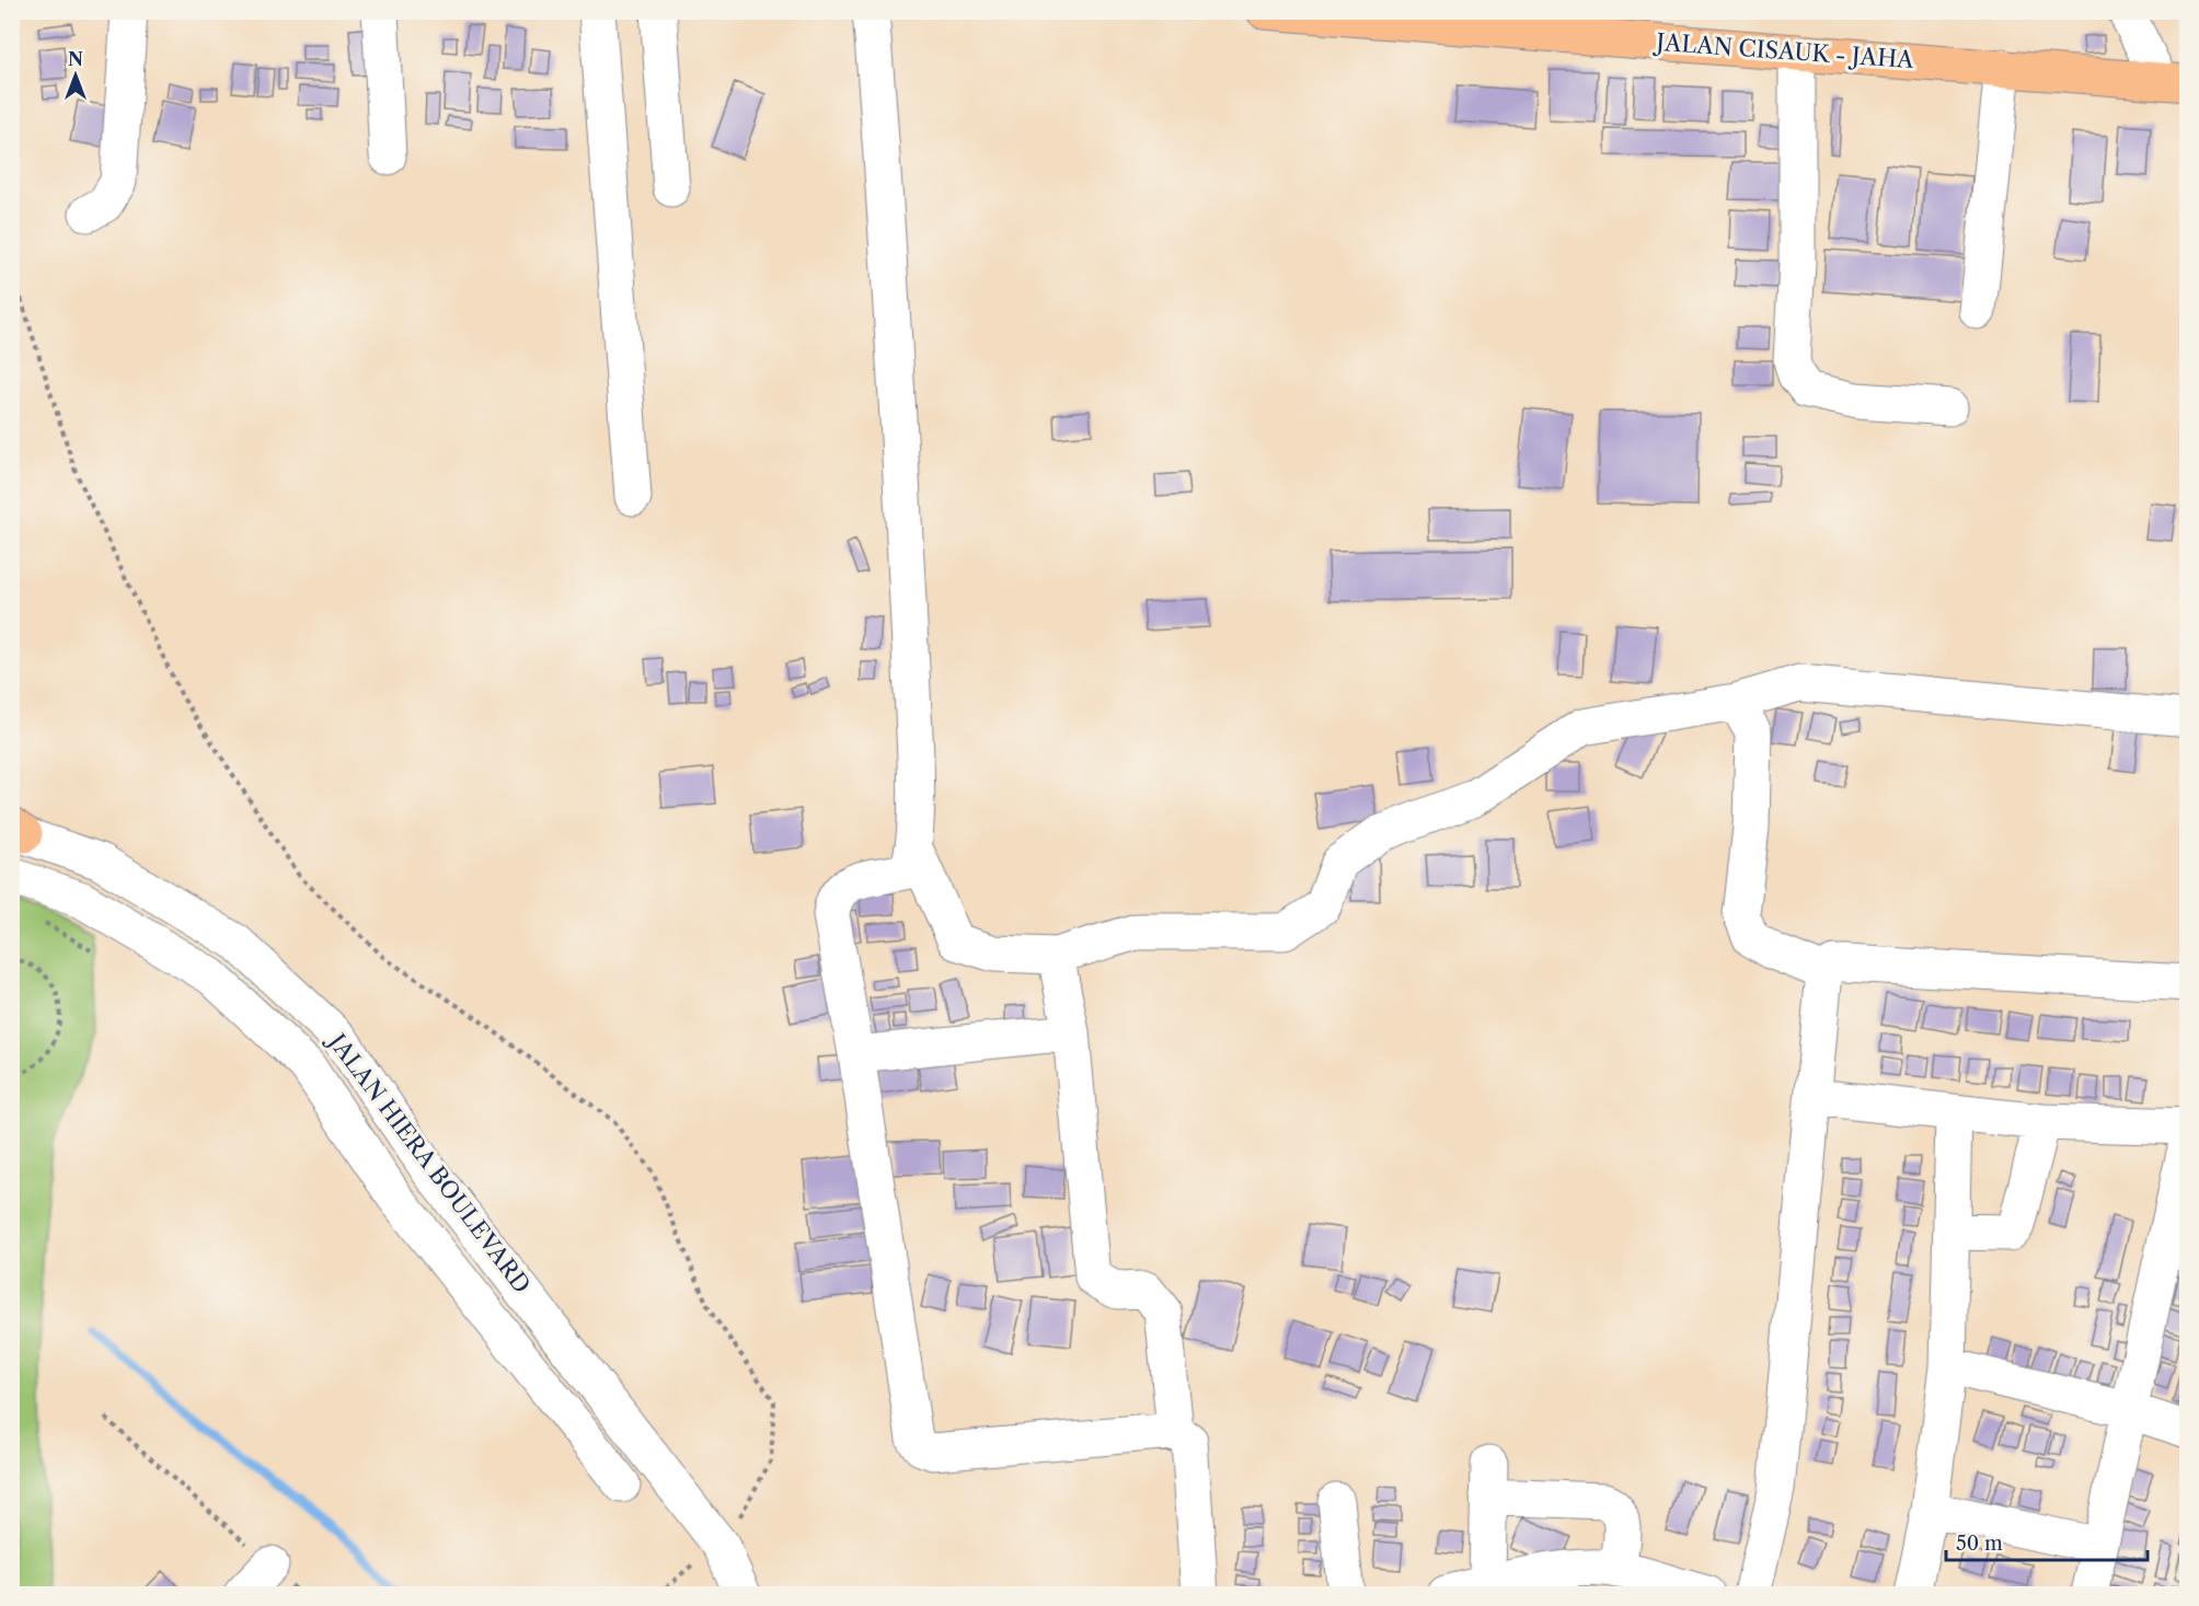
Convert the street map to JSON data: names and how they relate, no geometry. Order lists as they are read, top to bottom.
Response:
{
  "streets": {
    "main road": ["JALAN CISAUK - JAHA"],
    "street": ["JALAN HIERA BOULEVARD"]
  },
  "scale_bar": "50 m",
  "north": "top"
}
